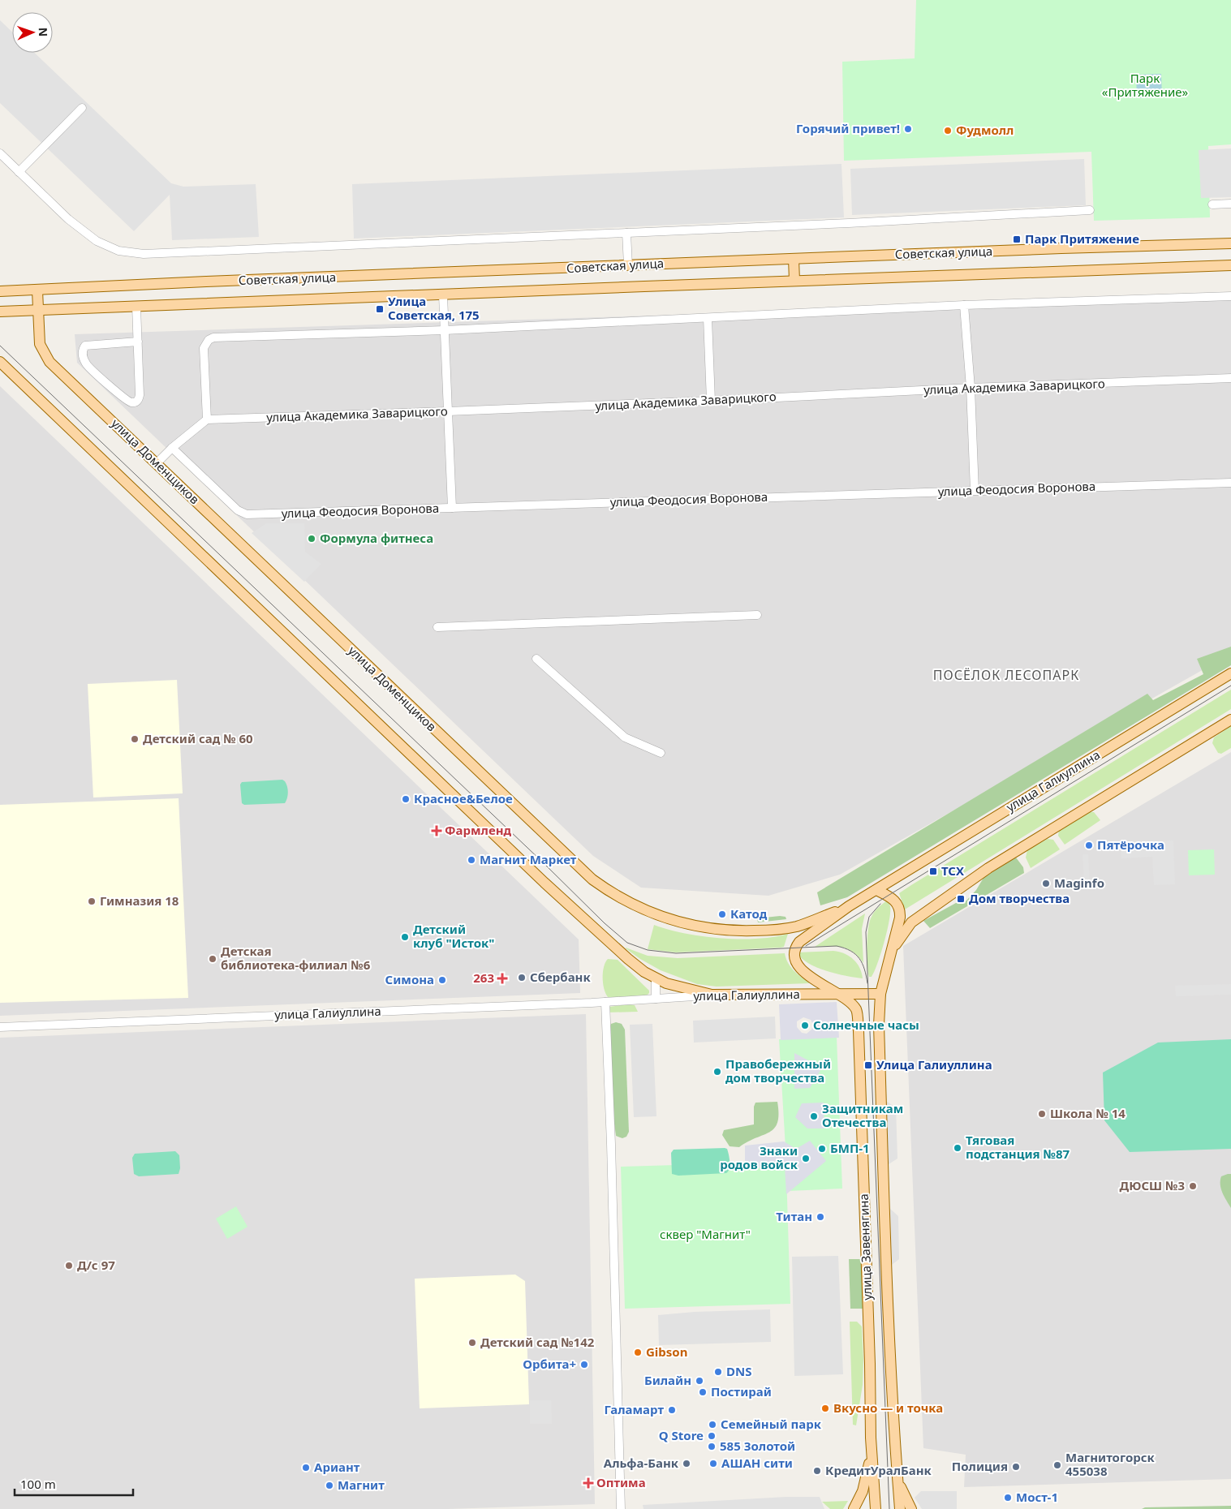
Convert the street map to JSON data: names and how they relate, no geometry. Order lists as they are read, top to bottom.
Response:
{
  "streets": {
    "main road": [
      "Советская улица",
      "улица Доменщиков",
      "улица Галиуллина",
      "улица Завенягина"
    ],
    "street": ["улица Академика Заварицкого", "улица Феодосия Воронова"]
  },
  "crossings": [
    ["Советская улица", "улица Доменщиков"],
    ["улица Доменщиков", "улица Галиуллина"],
    ["улица Галиуллина", "улица Завенягина"]
  ],
  "districts": ["ПОСЁЛОК ЛЕСОПАРК"],
  "parks": ["Парк «Притяжение»", "сквер \"Магнит\""],
  "places": {
    "other": [
      "Горячий привет!",
      "Фудмолл",
      "Формула фитнеса",
      "Детский сад № 60",
      "Красное&Белое",
      "Пятёрочка",
      "Магнит Маркет",
      "Maginfo",
      "Гимназия 18",
      "Катод",
      "Детский клуб \"Исток\"",
      "Детская библиотека-филиал №6",
      "Сбербанк",
      "Симона",
      "Солнечные часы",
      "Правобережный дом творчества",
      "Школа № 14",
      "Защитникам Отечества",
      "Тяговая подстанция №87",
      "БМП-1",
      "Знаки родов войск",
      "ДЮСШ №3",
      "Титан",
      "Д/с 97",
      "Детский сад №142",
      "Gibson",
      "Орбита+",
      "DNS",
      "Билайн",
      "Постирай",
      "Вкусно — и точка",
      "Галамарт",
      "Семейный парк",
      "Q Store",
      "585 Золотой",
      "Альфа-Банк",
      "АШАН сити",
      "Магнитогорск 455038",
      "Полиция",
      "Ариант",
      "КредитУралБанк",
      "Магнит",
      "Мост-1"
    ],
    "transit": [
      "Парк Притяжение",
      "Улица Советская, 175",
      "ТСХ",
      "Дом творчества",
      "Улица Галиуллина"
    ],
    "health": ["Фармленд", "263", "Оптима"]
  },
  "scale_bar": "100 m",
  "north": "right"
}
